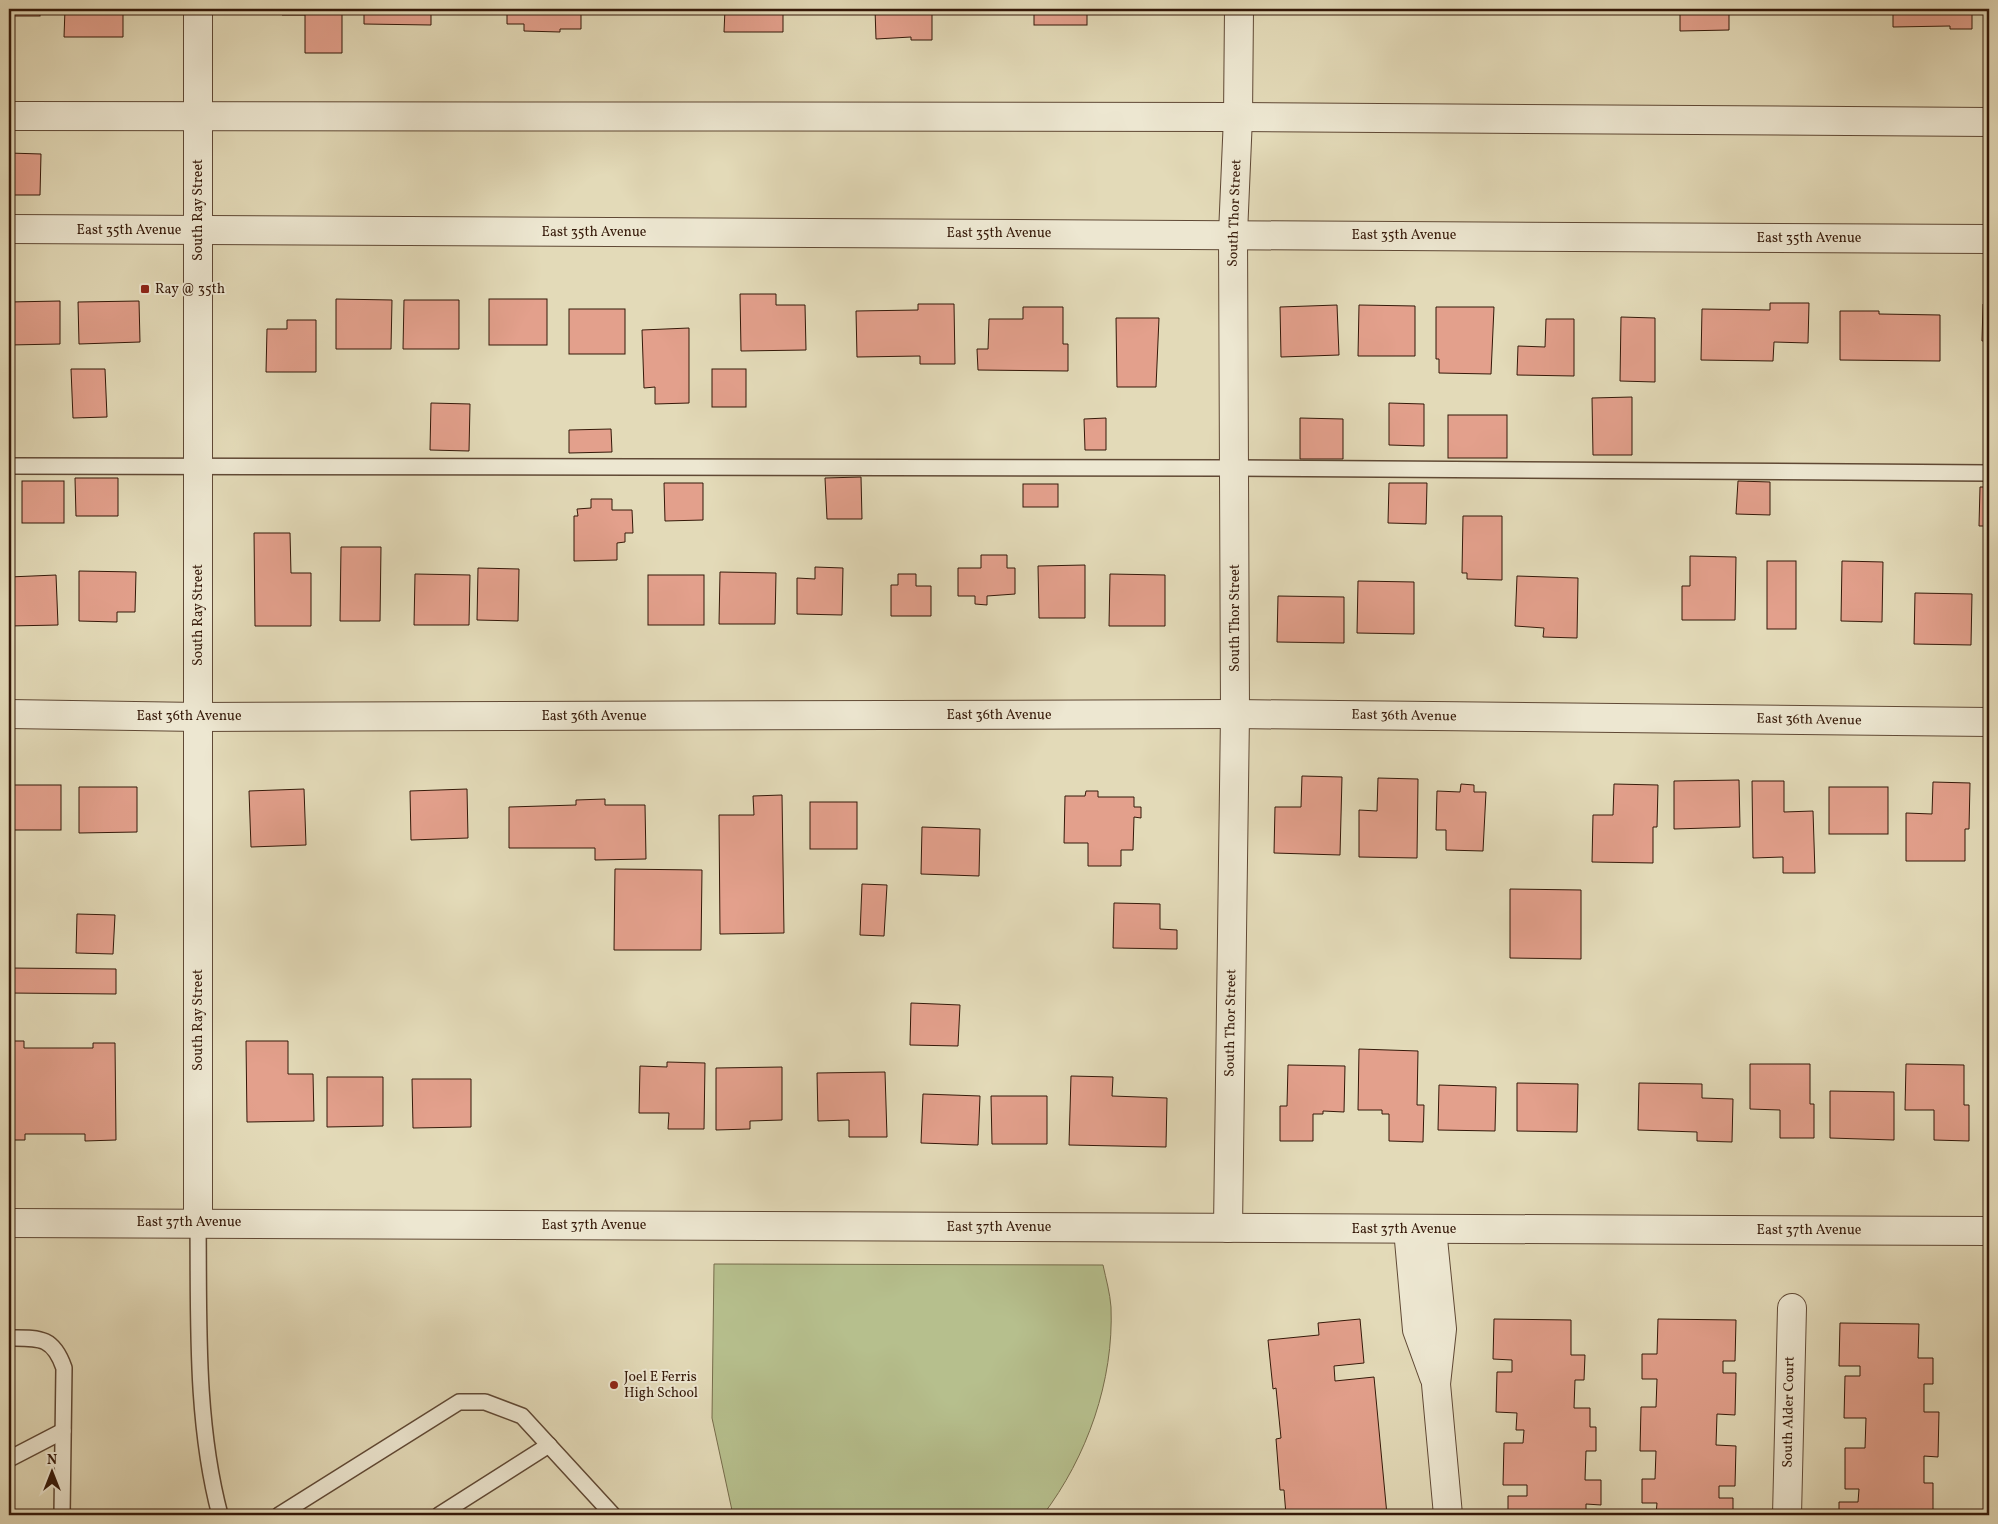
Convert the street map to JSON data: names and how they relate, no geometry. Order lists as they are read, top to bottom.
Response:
{
  "streets": {
    "street": [
      "South Ray Street",
      "South Thor Street",
      "East 35th Avenue",
      "East 36th Avenue",
      "East 37th Avenue",
      "South Alder Court"
    ]
  },
  "crossings": [
    ["South Ray Street", "East 35th Avenue"],
    ["South Ray Street", "East 36th Avenue"],
    ["South Ray Street", "East 37th Avenue"],
    ["South Thor Street", "East 35th Avenue"],
    ["South Thor Street", "East 36th Avenue"],
    ["South Thor Street", "East 37th Avenue"]
  ],
  "places": {
    "transit": ["Ray @ 35th"],
    "other": ["Joel E Ferris High School"]
  },
  "north": "top"
}
